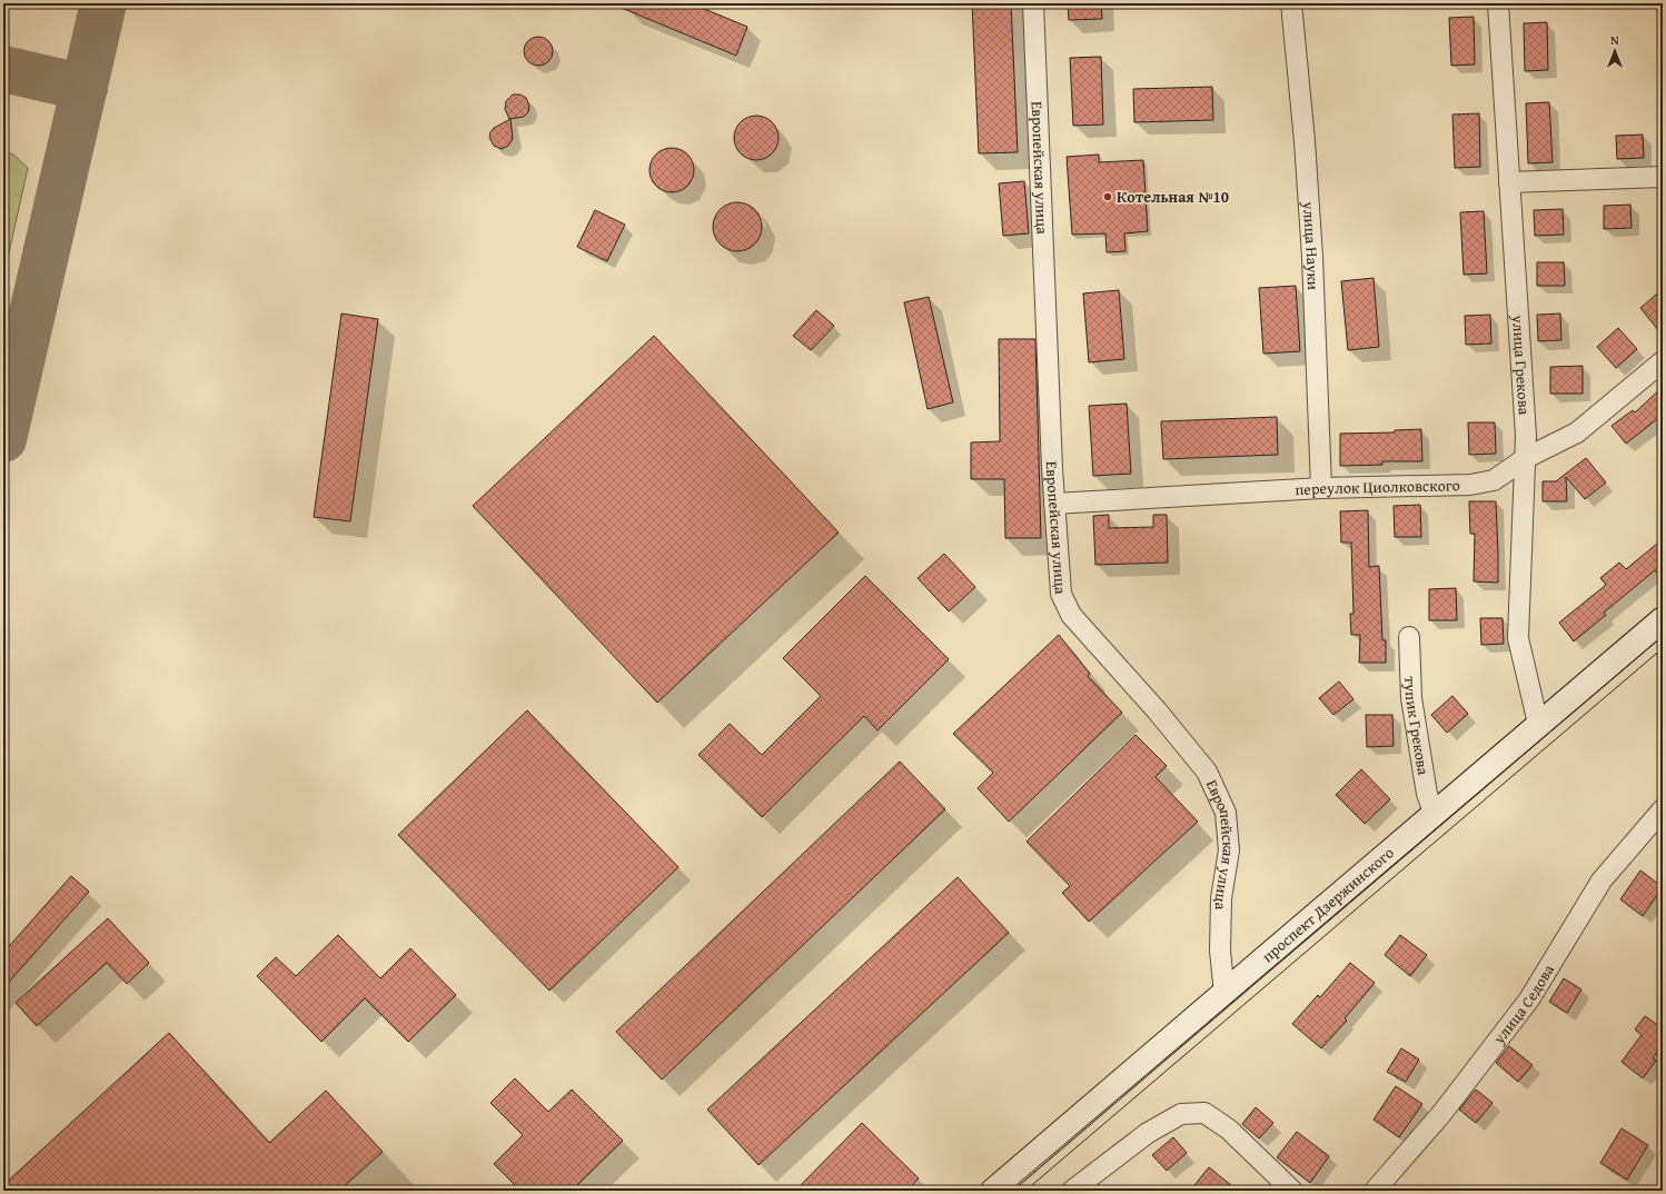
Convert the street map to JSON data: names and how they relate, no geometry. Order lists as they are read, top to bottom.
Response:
{
  "streets": {
    "main road": ["проспект Дзержинского"],
    "street": [
      "Европейская улица",
      "улица Науки",
      "улица Грекова",
      "переулок Циолковского",
      "тупик Грекова",
      "улица Седова"
    ]
  },
  "crossings": [
    ["Европейская улица", "переулок Циолковского"],
    ["Европейская улица", "проспект Дзержинского"],
    ["улица Науки", "переулок Циолковского"],
    ["улица Грекова", "переулок Циолковского"],
    ["улица Грекова", "проспект Дзержинского"],
    ["тупик Грекова", "проспект Дзержинского"]
  ],
  "places": ["Котельная №10"],
  "north": "top"
}
